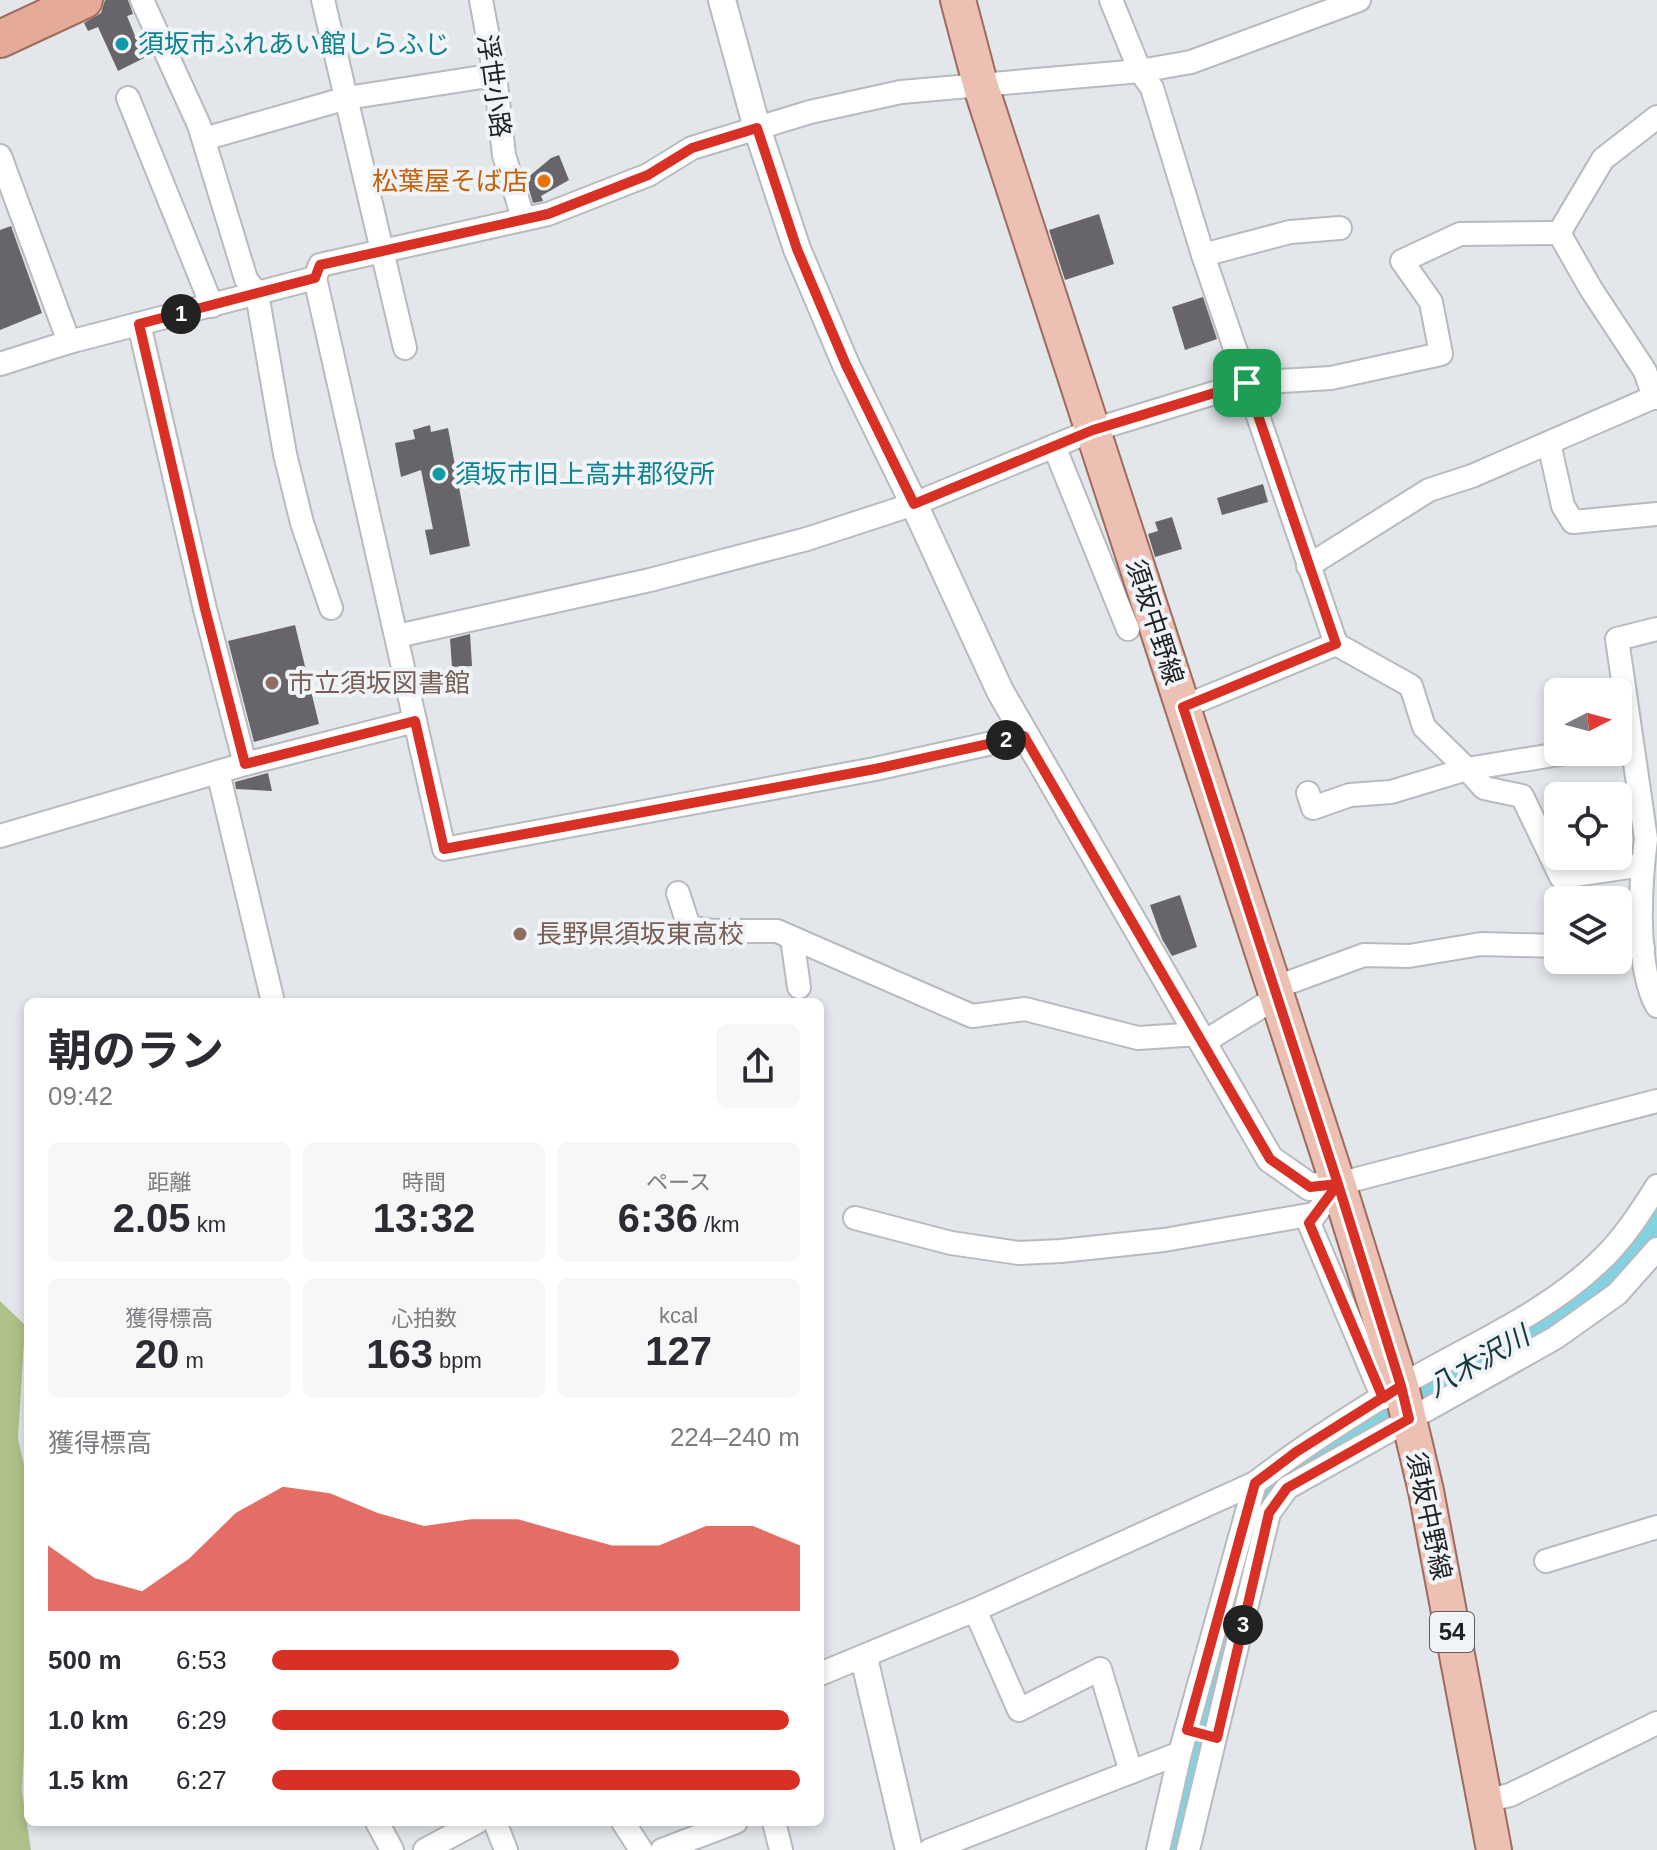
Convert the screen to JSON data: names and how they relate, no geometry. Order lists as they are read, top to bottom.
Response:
{
  "streets": {
    "main road": ["須坂中野線", "54"],
    "street": ["浮世小路"]
  },
  "water": ["八木沢川"],
  "places": [
    "須坂市ふれあい館しらふじ",
    "松葉屋そば店",
    "須坂市旧上高井郡役所",
    "市立須坂図書館",
    "長野県須坂東高校"
  ],
  "north": "right",
  "page": {
    "pins": ["1", "2", "3"],
    "heading": ["朝のラン", "09:42"],
    "stats": [
      ["距離", "2.05 km"],
      ["時間", "13:32"],
      ["ペース", "6:36 /km"],
      ["獲得標高", "20 m"],
      ["心拍数", "163 bpm"],
      ["kcal", "127"]
    ],
    "chart": ["獲得標高", "224–240 m"],
    "list": [
      {
        "name": "500 m",
        "note": "6:53"
      },
      {
        "name": "1.0 km",
        "note": "6:29"
      },
      {
        "name": "1.5 km",
        "note": "6:27"
      }
    ]
  }
}
